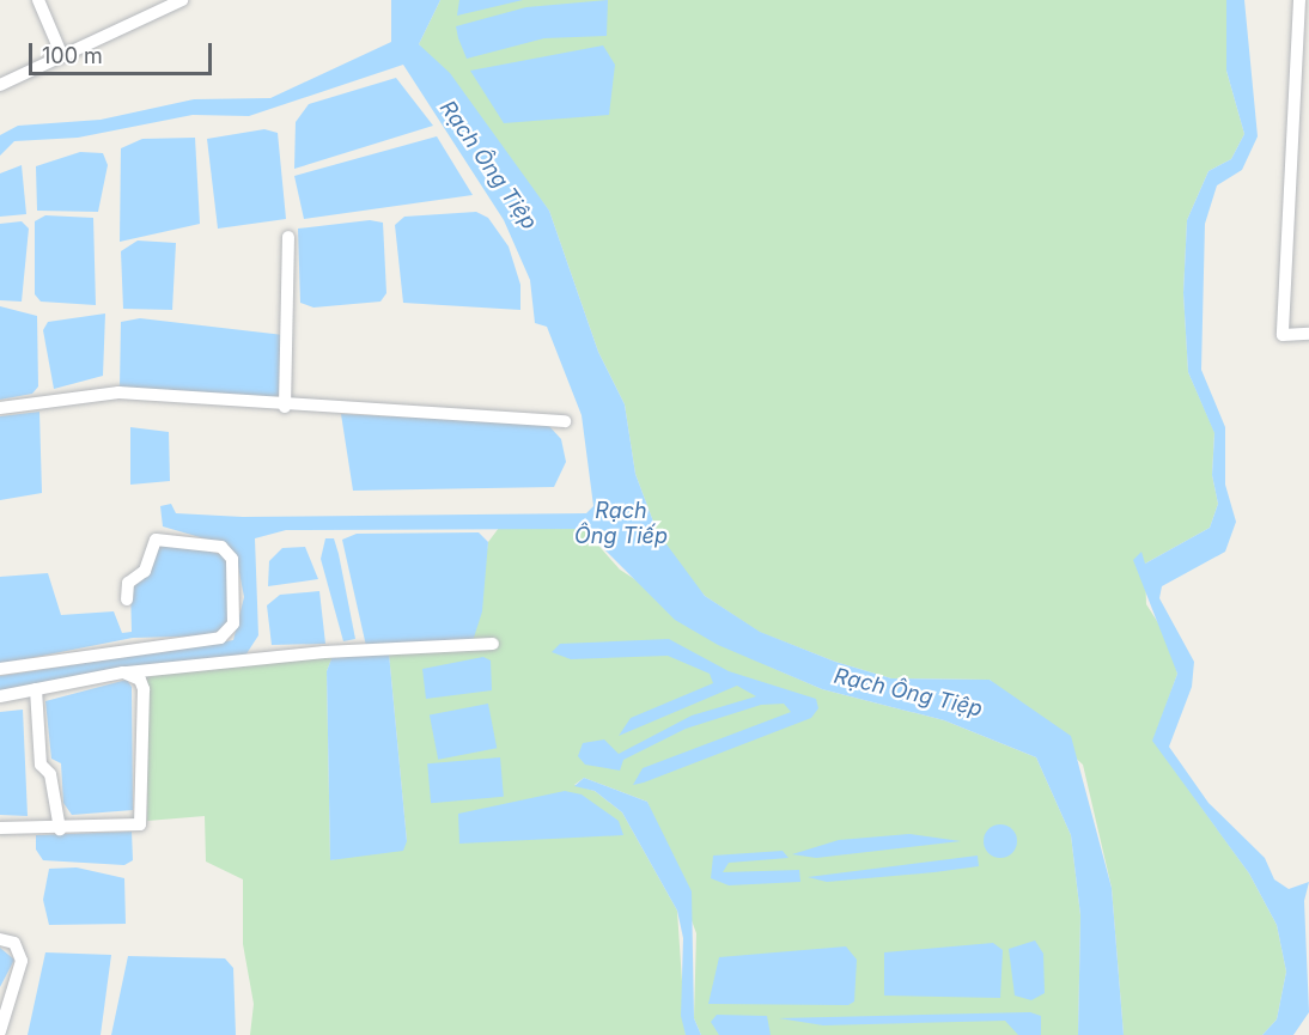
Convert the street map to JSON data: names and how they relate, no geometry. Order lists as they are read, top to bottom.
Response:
{
  "water": ["Rạch Ông Tiệp", "Rạch Ông Tiếp"],
  "scale_bar": "100 m"
}
